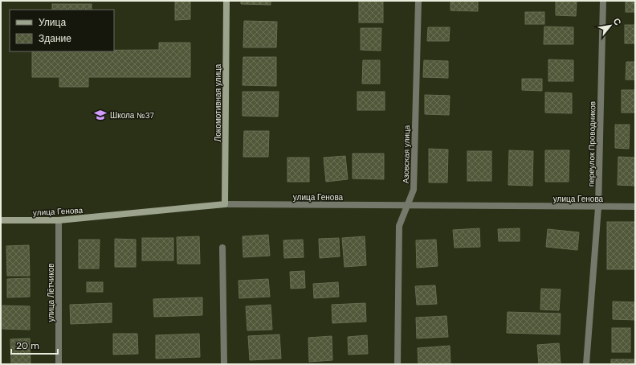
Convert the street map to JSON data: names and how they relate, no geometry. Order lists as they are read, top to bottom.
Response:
{
  "streets": {
    "main road": ["Локомотивная улица", "улица Генова"],
    "street": ["переулок Проводников", "Азовская улица", "улица Лётчиков"]
  },
  "crossings": [
    ["Локомотивная улица", "улица Генова"],
    ["переулок Проводников", "улица Генова"],
    ["Азовская улица", "улица Генова"],
    ["улица Генова", "улица Лётчиков"]
  ],
  "places": {
    "school or university": ["Школа №37"]
  },
  "legend": ["Улица", "Здание"],
  "scale_bar": "20 m",
  "north": "top right"
}
